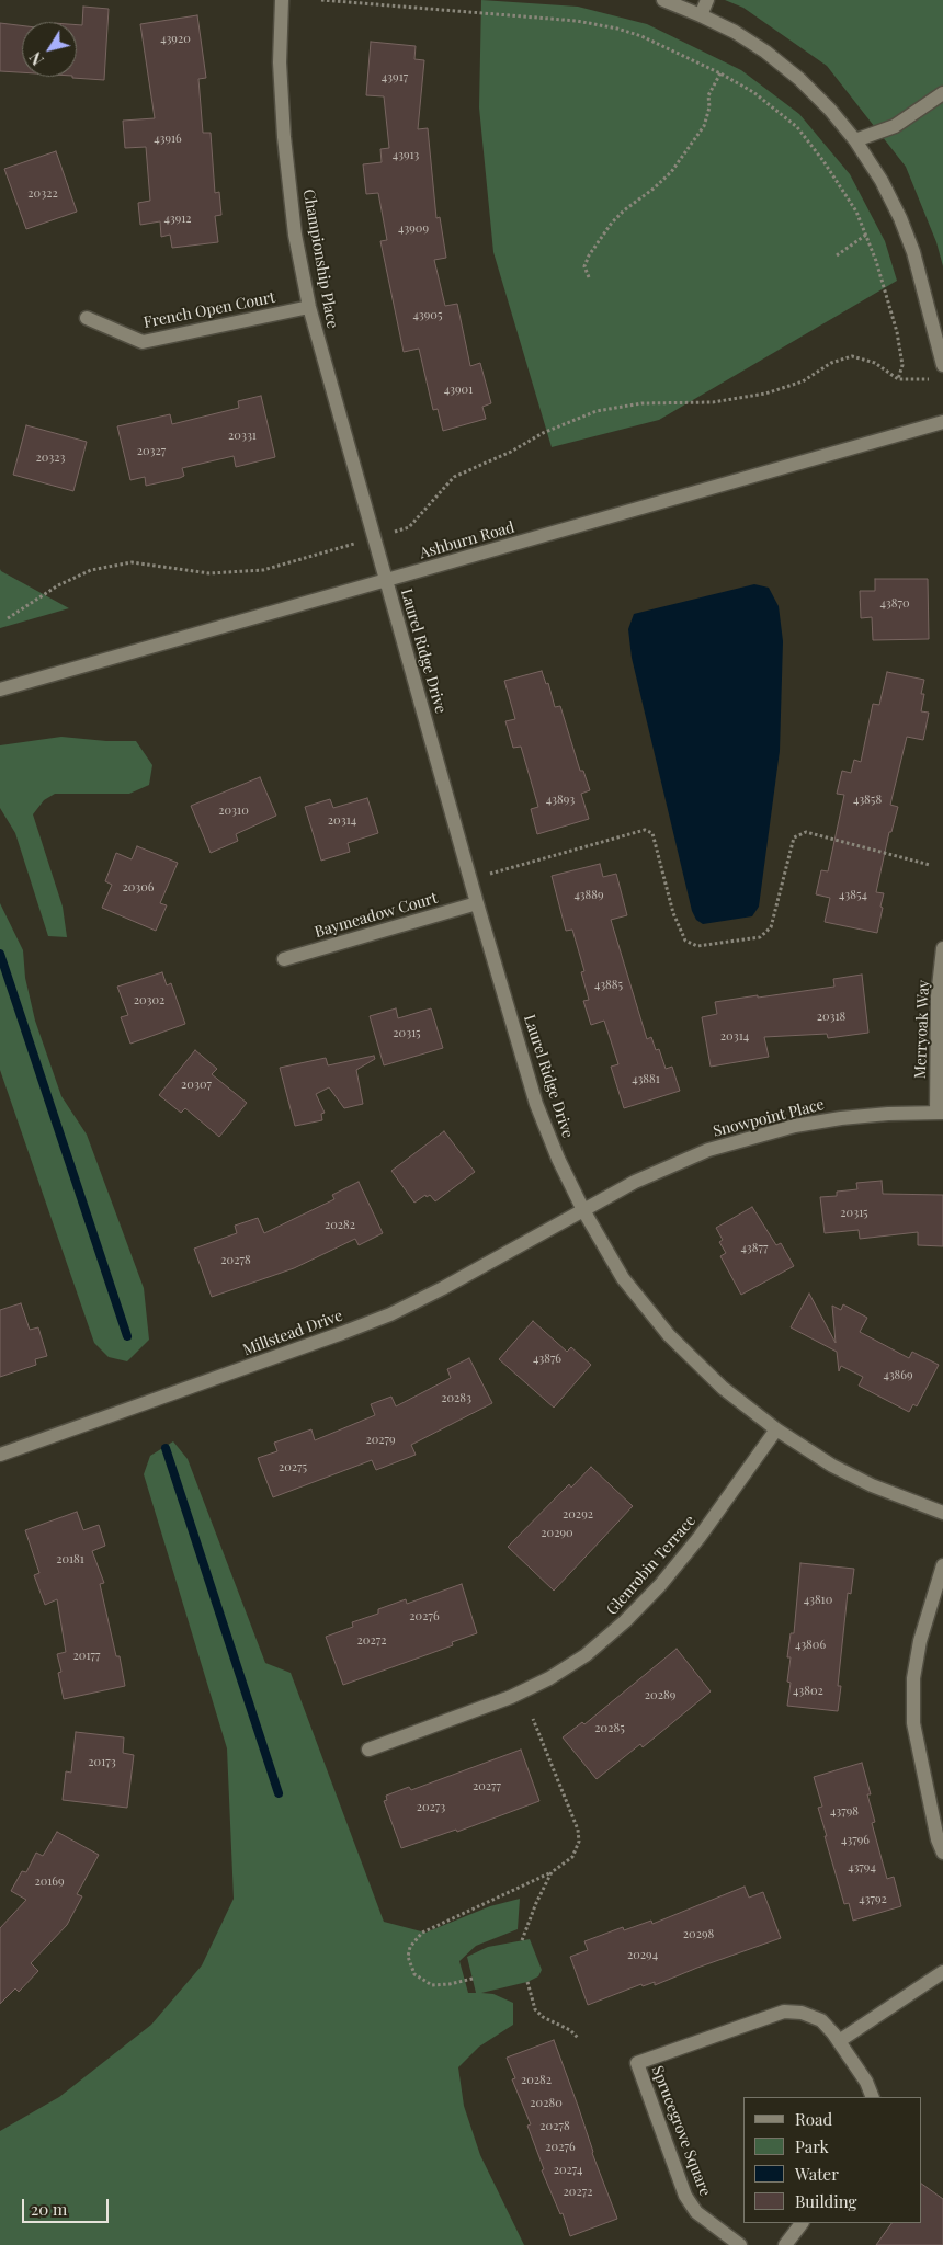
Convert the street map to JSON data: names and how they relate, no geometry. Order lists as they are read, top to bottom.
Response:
{
  "streets": {
    "street": [
      "Championship Place",
      "French Open Court",
      "Ashburn Road",
      "Laurel Ridge Drive",
      "Baymeadow Court",
      "Merryoak Way",
      "Snowpoint Place",
      "Millstead Drive",
      "Glenrobin Terrace",
      "Sprucegrove Square"
    ]
  },
  "crossings": [
    ["Championship Place", "French Open Court"],
    ["Championship Place", "Ashburn Road"],
    ["Championship Place", "Laurel Ridge Drive"],
    ["Ashburn Road", "Laurel Ridge Drive"],
    ["Laurel Ridge Drive", "Baymeadow Court"],
    ["Laurel Ridge Drive", "Snowpoint Place"],
    ["Laurel Ridge Drive", "Millstead Drive"],
    ["Laurel Ridge Drive", "Glenrobin Terrace"],
    ["Merryoak Way", "Snowpoint Place"],
    ["Snowpoint Place", "Millstead Drive"]
  ],
  "house_numbers": [
    "43920",
    "43917",
    "43916",
    "43913",
    "20322",
    "43912",
    "43909",
    "43905",
    "43901",
    "20331",
    "20327",
    "20323",
    "43870",
    "43893",
    "43858",
    "20310",
    "20314",
    "20306",
    "43889",
    "43854",
    "43885",
    "20302",
    "20318",
    "20315",
    "20314",
    "43881",
    "20307",
    "20315",
    "20282",
    "43877",
    "20278",
    "43876",
    "43869",
    "20283",
    "20279",
    "20275",
    "20292",
    "20290",
    "20181",
    "43810",
    "20276",
    "20272",
    "43806",
    "20177",
    "43802",
    "20289",
    "20285",
    "20173",
    "20277",
    "20273",
    "43798",
    "43796",
    "43794",
    "20169",
    "43792",
    "20298",
    "20294",
    "20282",
    "20280",
    "20278",
    "20276",
    "20274",
    "20272"
  ],
  "legend": [
    "Road",
    "Park",
    "Water",
    "Building"
  ],
  "scale_bar": "20 m",
  "north": "bottom left"
}
